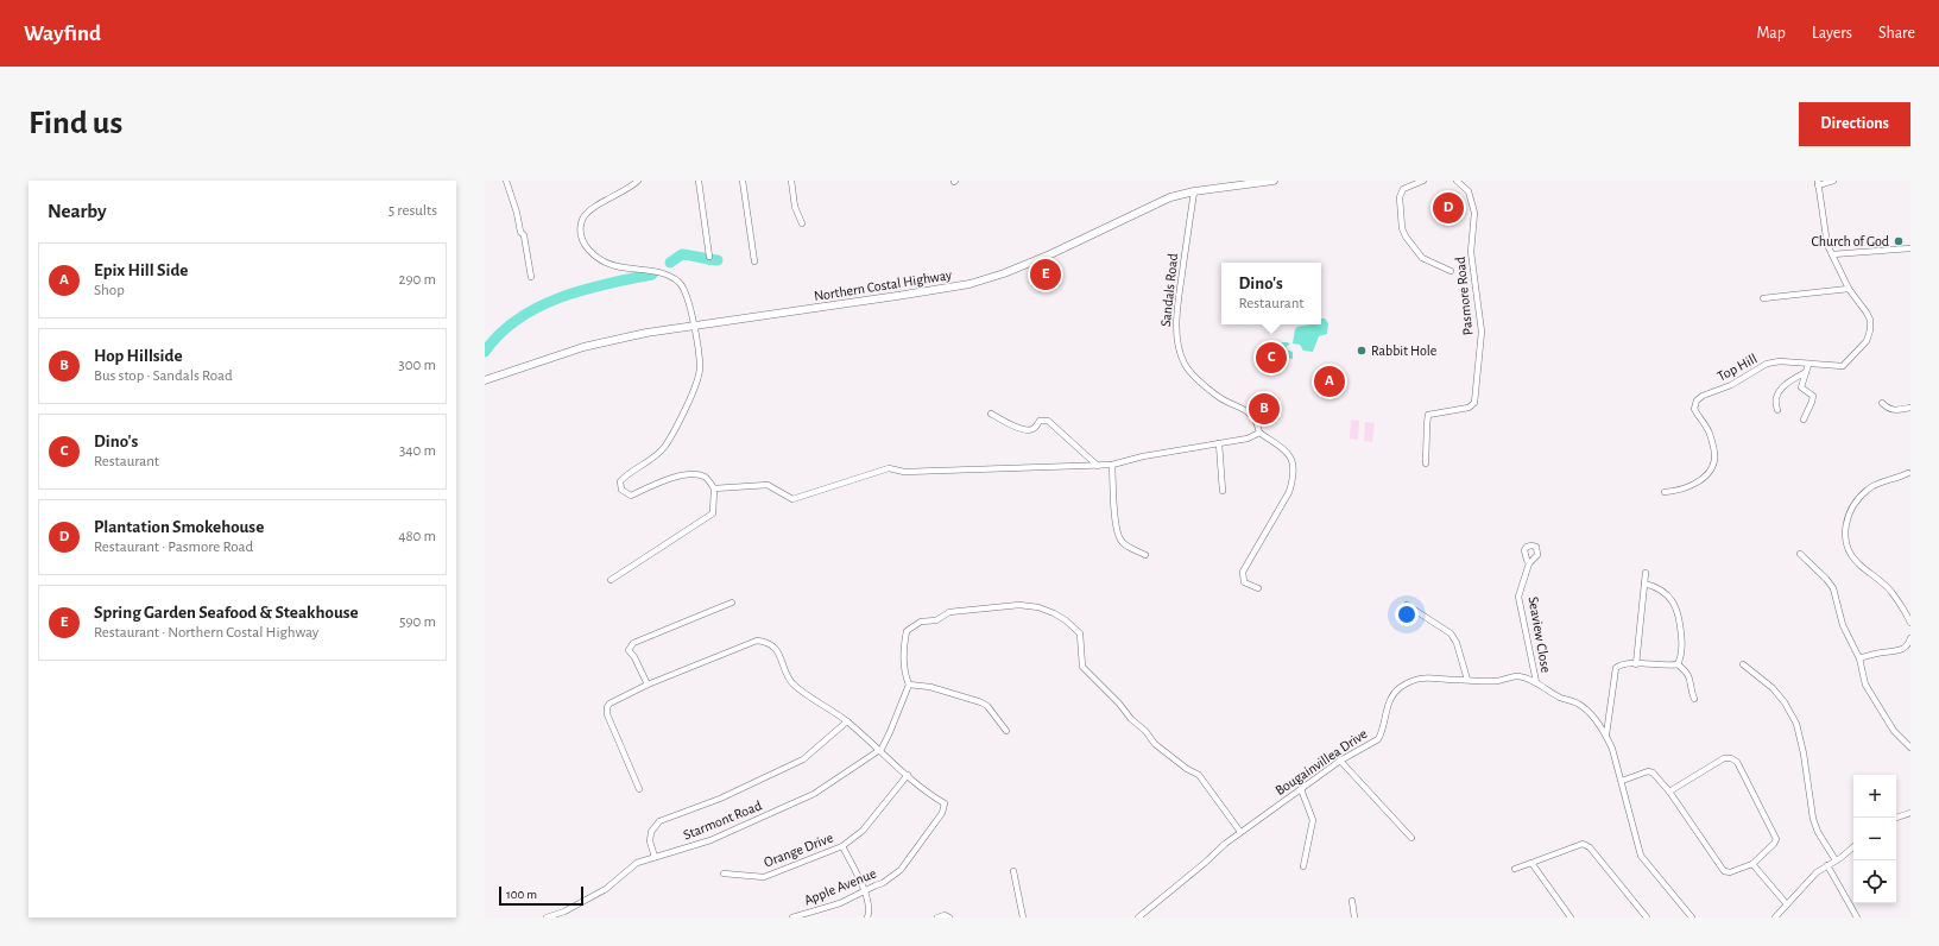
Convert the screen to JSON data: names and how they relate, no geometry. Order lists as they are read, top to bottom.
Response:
{
  "streets": {
    "main road": ["Northern Costal Highway"],
    "street": [
      "Sandals Road",
      "Pasmore Road",
      "Top Hill",
      "Seaview Close",
      "Bougainvillea Drive",
      "Starmont Road",
      "Orange Drive",
      "Apple Avenue"
    ]
  },
  "crossings": [
    ["Northern Costal Highway", "Sandals Road"],
    ["Seaview Close", "Bougainvillea Drive"],
    ["Orange Drive", "Apple Avenue"]
  ],
  "places": ["Church of God", "Rabbit Hole"],
  "scale_bar": "100 m",
  "page": {
    "header": "Wayfind",
    "nav": ["Map", "Layers", "Share"],
    "buttons": "Directions",
    "title": "Find us",
    "heading": ["Nearby", "5 results"],
    "pins": [
      "D",
      "E",
      "C",
      "A",
      "B"
    ],
    "list": [
      {
        "mark": "A",
        "name": "Epix Hill Side",
        "note": "Shop",
        "value": "290 m"
      },
      {
        "mark": "B",
        "name": "Hop Hillside",
        "note": "Bus stop · Sandals Road",
        "value": "300 m"
      },
      {
        "mark": "C",
        "name": "Dino's",
        "note": "Restaurant",
        "value": "340 m"
      },
      {
        "mark": "D",
        "name": "Plantation Smokehouse",
        "note": "Restaurant · Pasmore Road",
        "value": "480 m"
      },
      {
        "mark": "E",
        "name": "Spring Garden Seafood & Steakhouse",
        "note": "Restaurant · Northern Costal Highway",
        "value": "590 m"
      }
    ],
    "popup": ["Dino's", "Restaurant"],
    "map_buttons": ["+", "−"],
    "scale": "100 m"
  }
}
